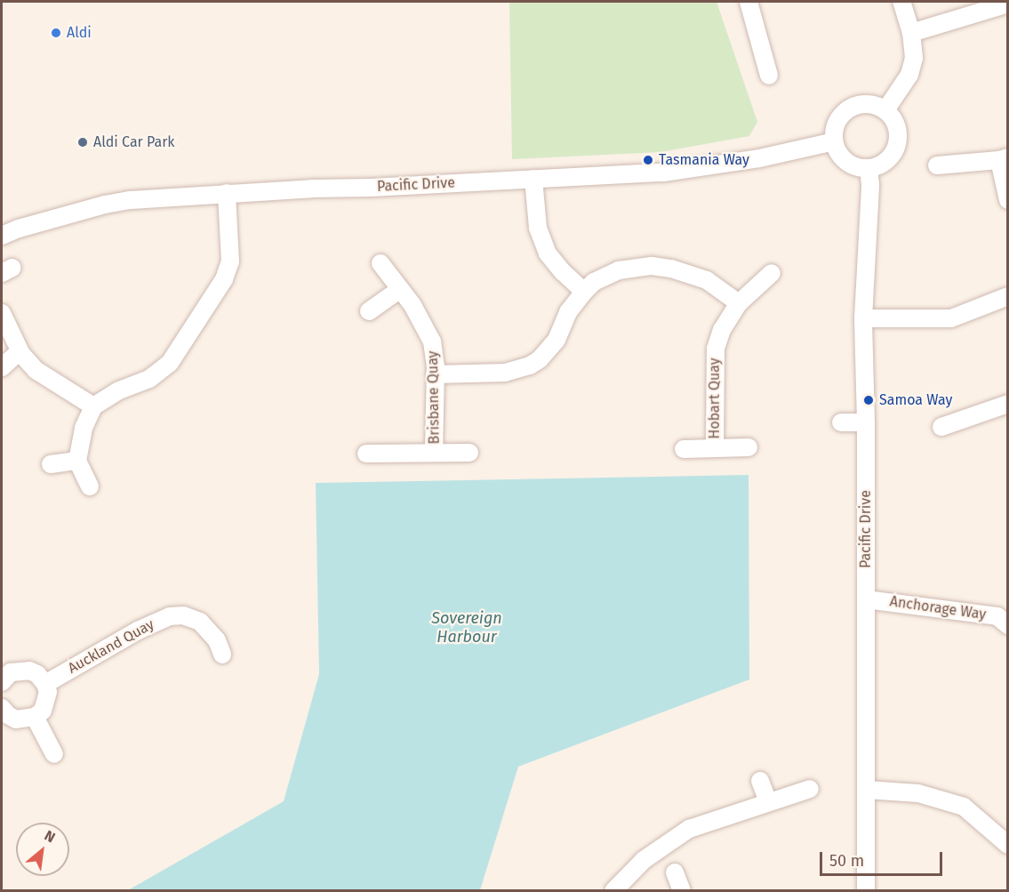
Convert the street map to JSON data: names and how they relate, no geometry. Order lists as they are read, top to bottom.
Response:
{
  "streets": {
    "street": [
      "Pacific Drive",
      "Brisbane Quay",
      "Hobart Quay",
      "Anchorage Way",
      "Auckland Quay"
    ]
  },
  "crossings": [
    ["Pacific Drive", "Anchorage Way"]
  ],
  "water": ["Sovereign Harbour"],
  "places": [
    "Aldi",
    "Aldi Car Park",
    "Tasmania Way",
    "Samoa Way"
  ],
  "scale_bar": "50 m",
  "north": "top right"
}
